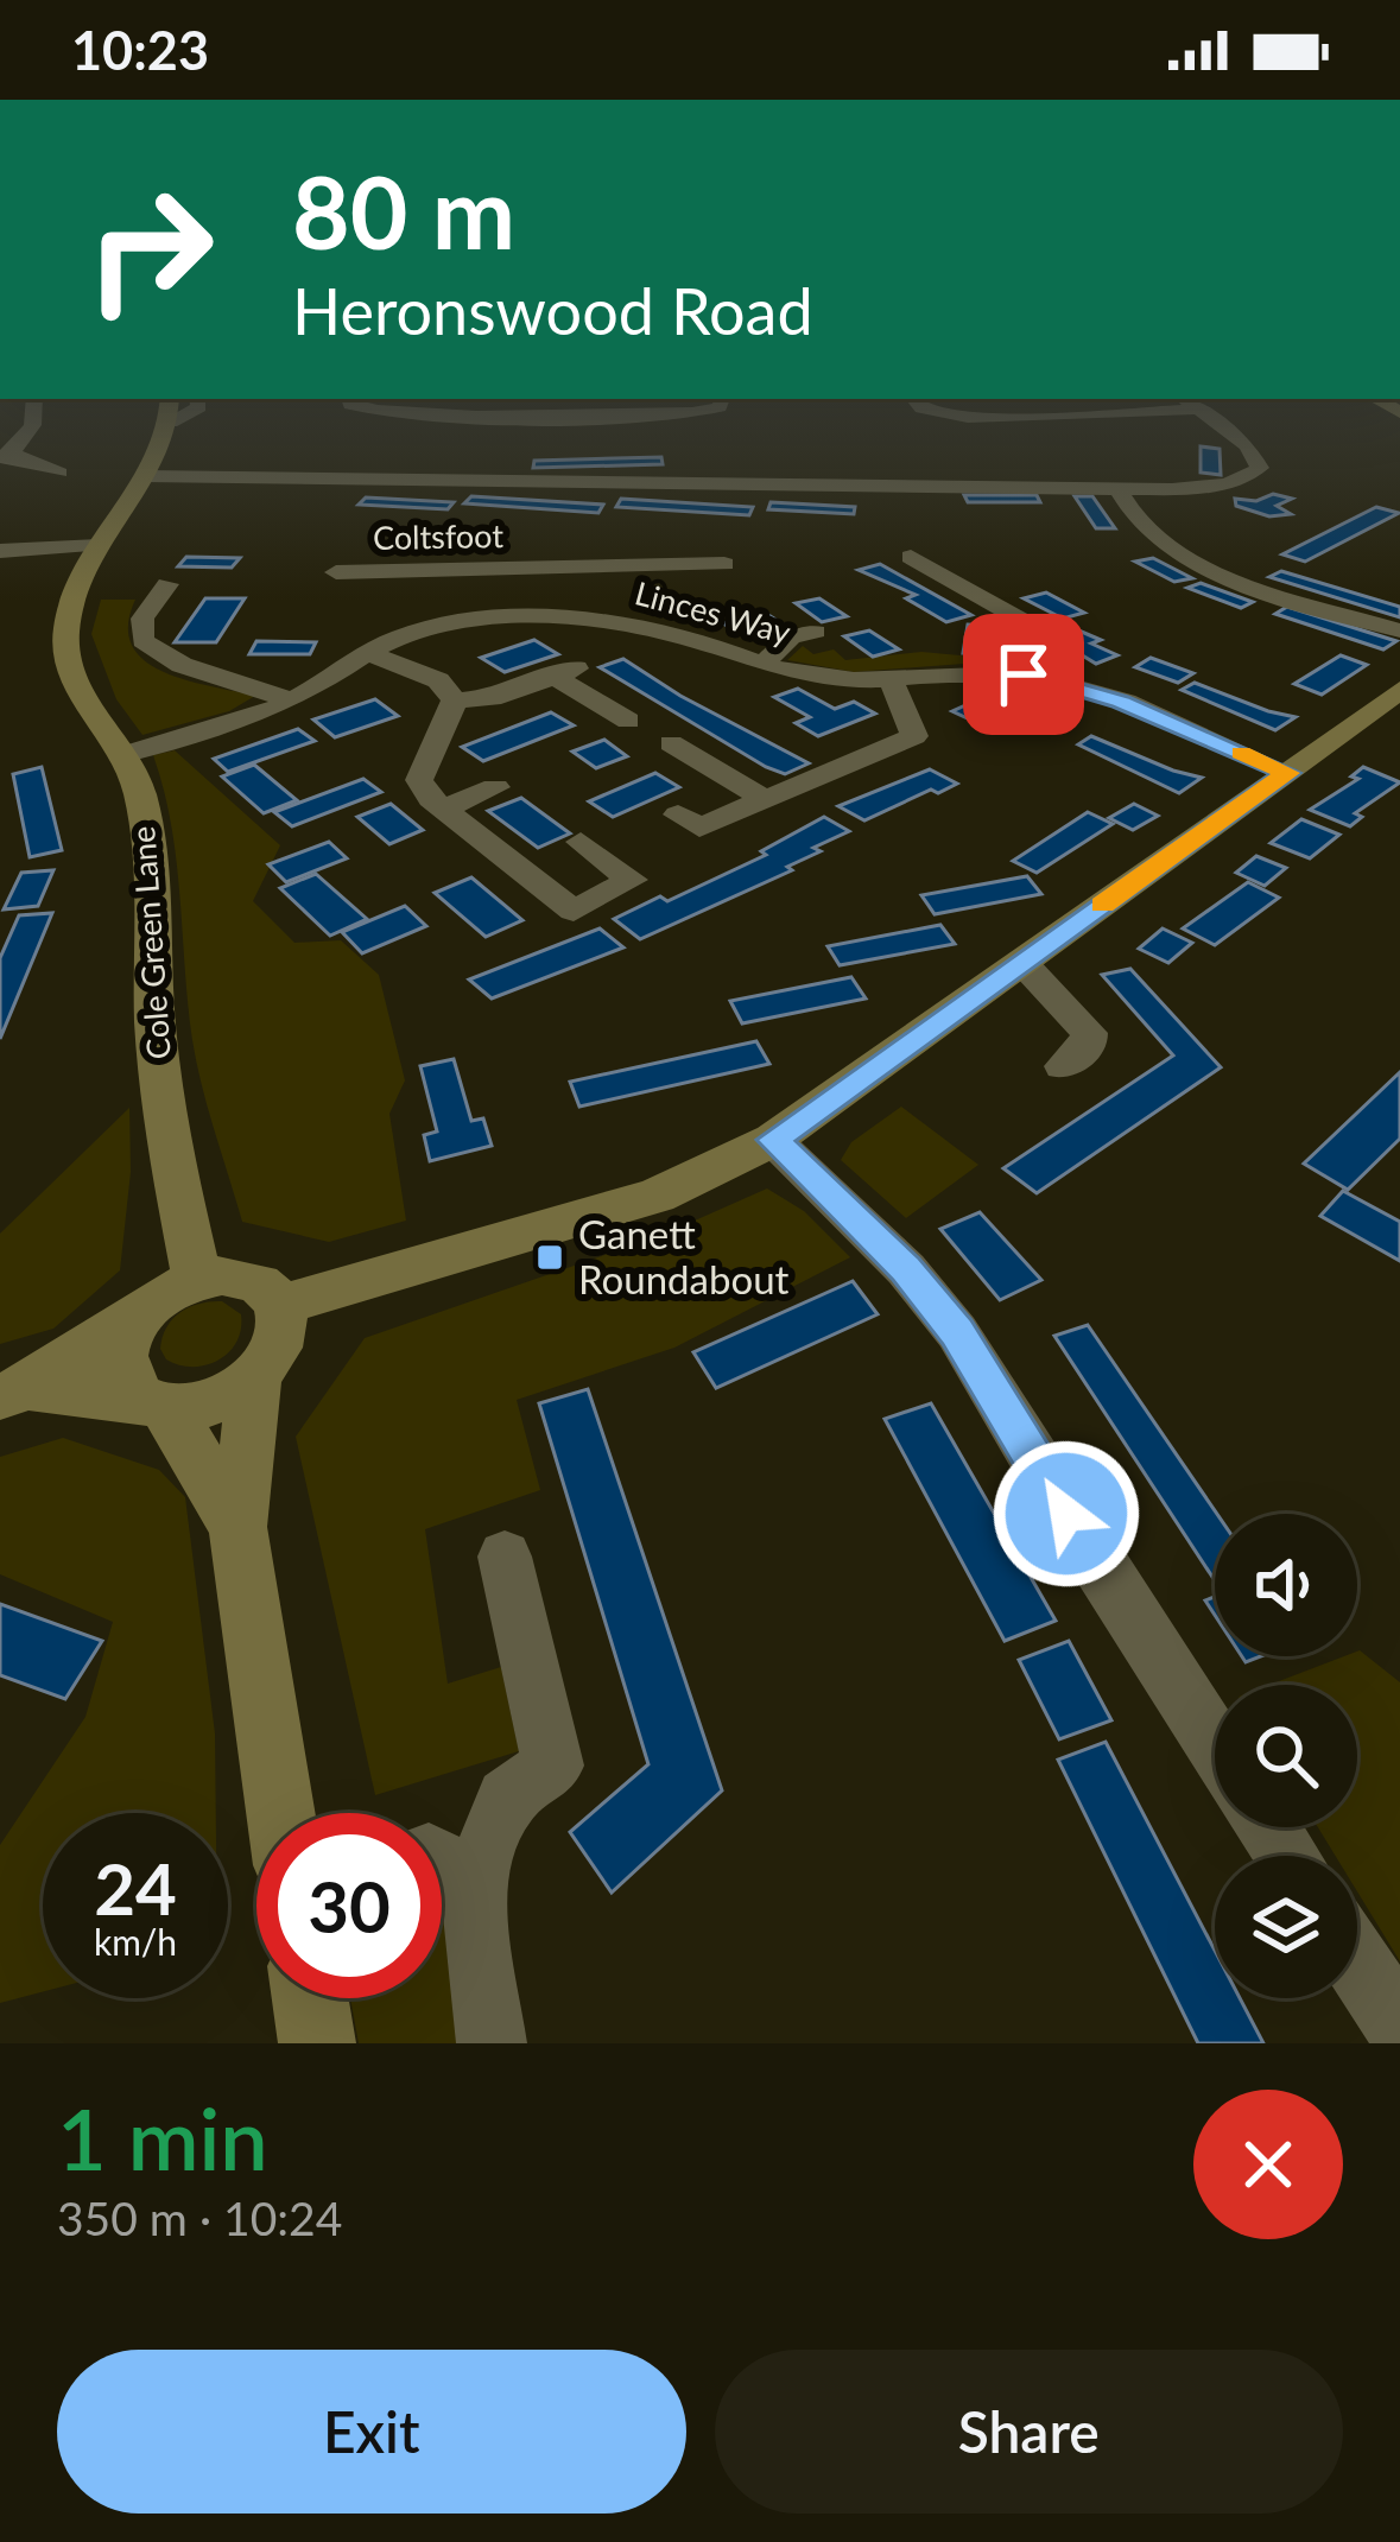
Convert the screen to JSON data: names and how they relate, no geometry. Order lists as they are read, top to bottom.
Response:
{
  "streets": {
    "street": ["Coltsfoot", "Linces Way", "Cole Green Lane"]
  },
  "crossings": [
    ["Coltsfoot", "Linces Way"],
    ["Linces Way", "Cole Green Lane"]
  ],
  "places": {
    "transit": ["Ganett Roundabout"]
  },
  "page": {
    "status": "10:23",
    "turn": ["80 m", "Heronswood Road"],
    "speed": "24 km/h",
    "limit": "30",
    "heading": ["1 min", "350 m · 10:24"],
    "buttons": ["Exit", "Share"]
  }
}
